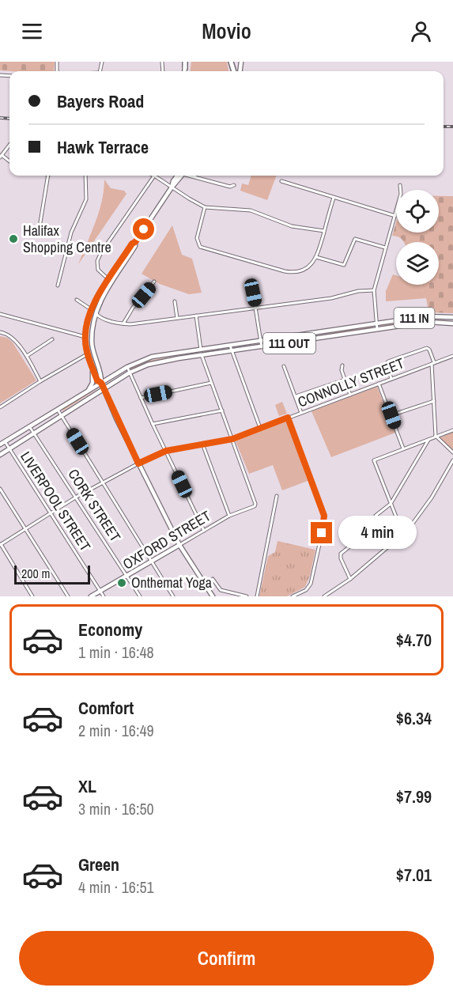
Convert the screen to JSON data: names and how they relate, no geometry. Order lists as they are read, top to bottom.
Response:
{
  "streets": {
    "main road": ["111 IN", "111 OUT", "OXFORD STREET"],
    "street": ["CONNOLLY STREET", "LIVERPOOL STREET", "CORK STREET"]
  },
  "crossings": [
    ["CONNOLLY STREET", "LIVERPOOL STREET"],
    ["CONNOLLY STREET", "CORK STREET"],
    ["CONNOLLY STREET", "OXFORD STREET"],
    ["LIVERPOOL STREET", "OXFORD STREET"],
    ["CORK STREET", "OXFORD STREET"]
  ],
  "places": ["Halifax Shopping Centre", "Onthemat Yoga"],
  "scale_bar": "200 m",
  "page": {
    "header": "Movio",
    "banner": ["Bayers Road", "Hawk Terrace"],
    "bubble": "4 min",
    "scale": "200 m",
    "list": [
      {
        "name": "Economy",
        "note": "1 min · 16:48",
        "value": "$4.70"
      },
      {
        "name": "Comfort",
        "note": "2 min · 16:49",
        "value": "$6.34"
      },
      {
        "name": "XL",
        "note": "3 min · 16:50",
        "value": "$7.99"
      },
      {
        "name": "Green",
        "note": "4 min · 16:51",
        "value": "$7.01"
      }
    ],
    "buttons": "Confirm"
  }
}
